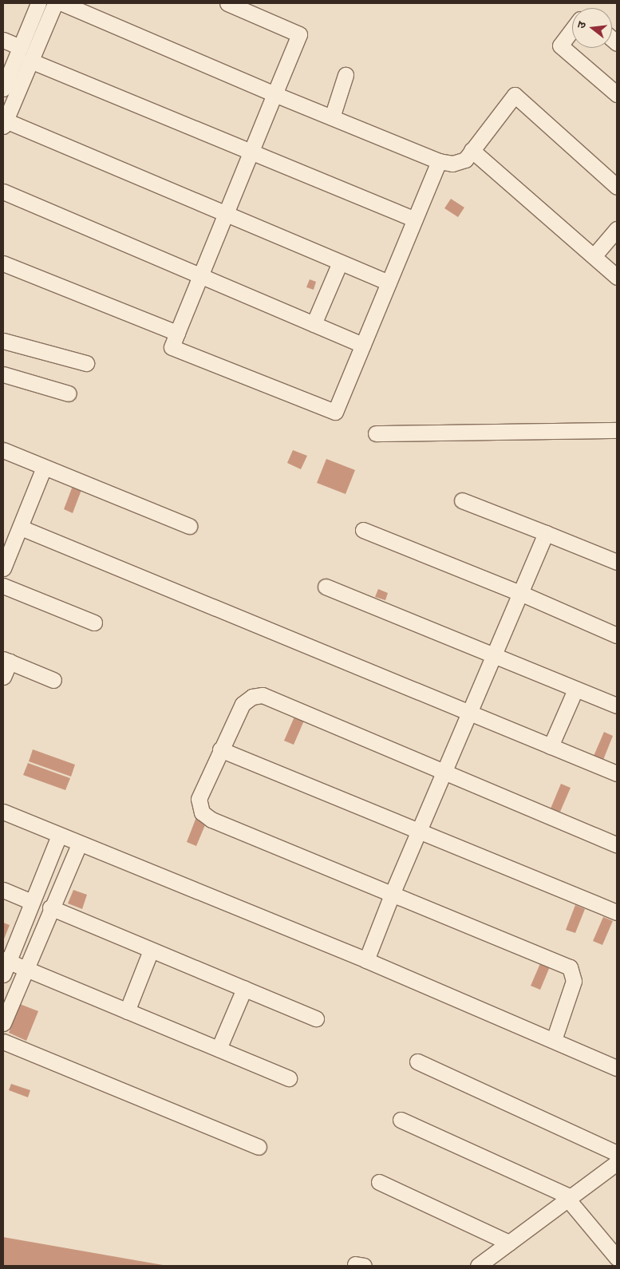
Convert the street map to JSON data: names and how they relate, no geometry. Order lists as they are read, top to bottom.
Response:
{
  "north": "left"
}
